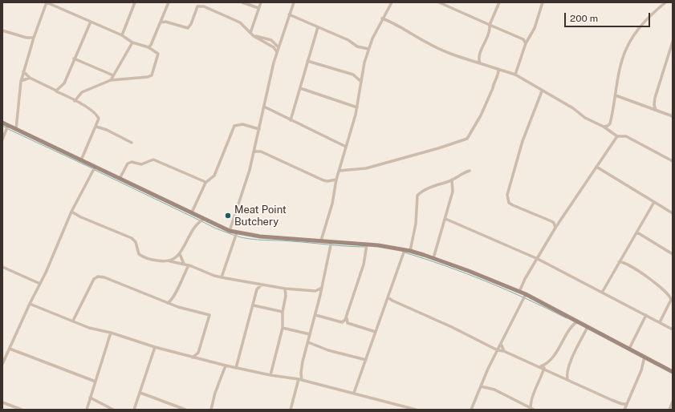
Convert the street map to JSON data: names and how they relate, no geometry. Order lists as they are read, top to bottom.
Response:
{
  "places": ["Meat Point Butchery"],
  "scale_bar": "200 m"
}
